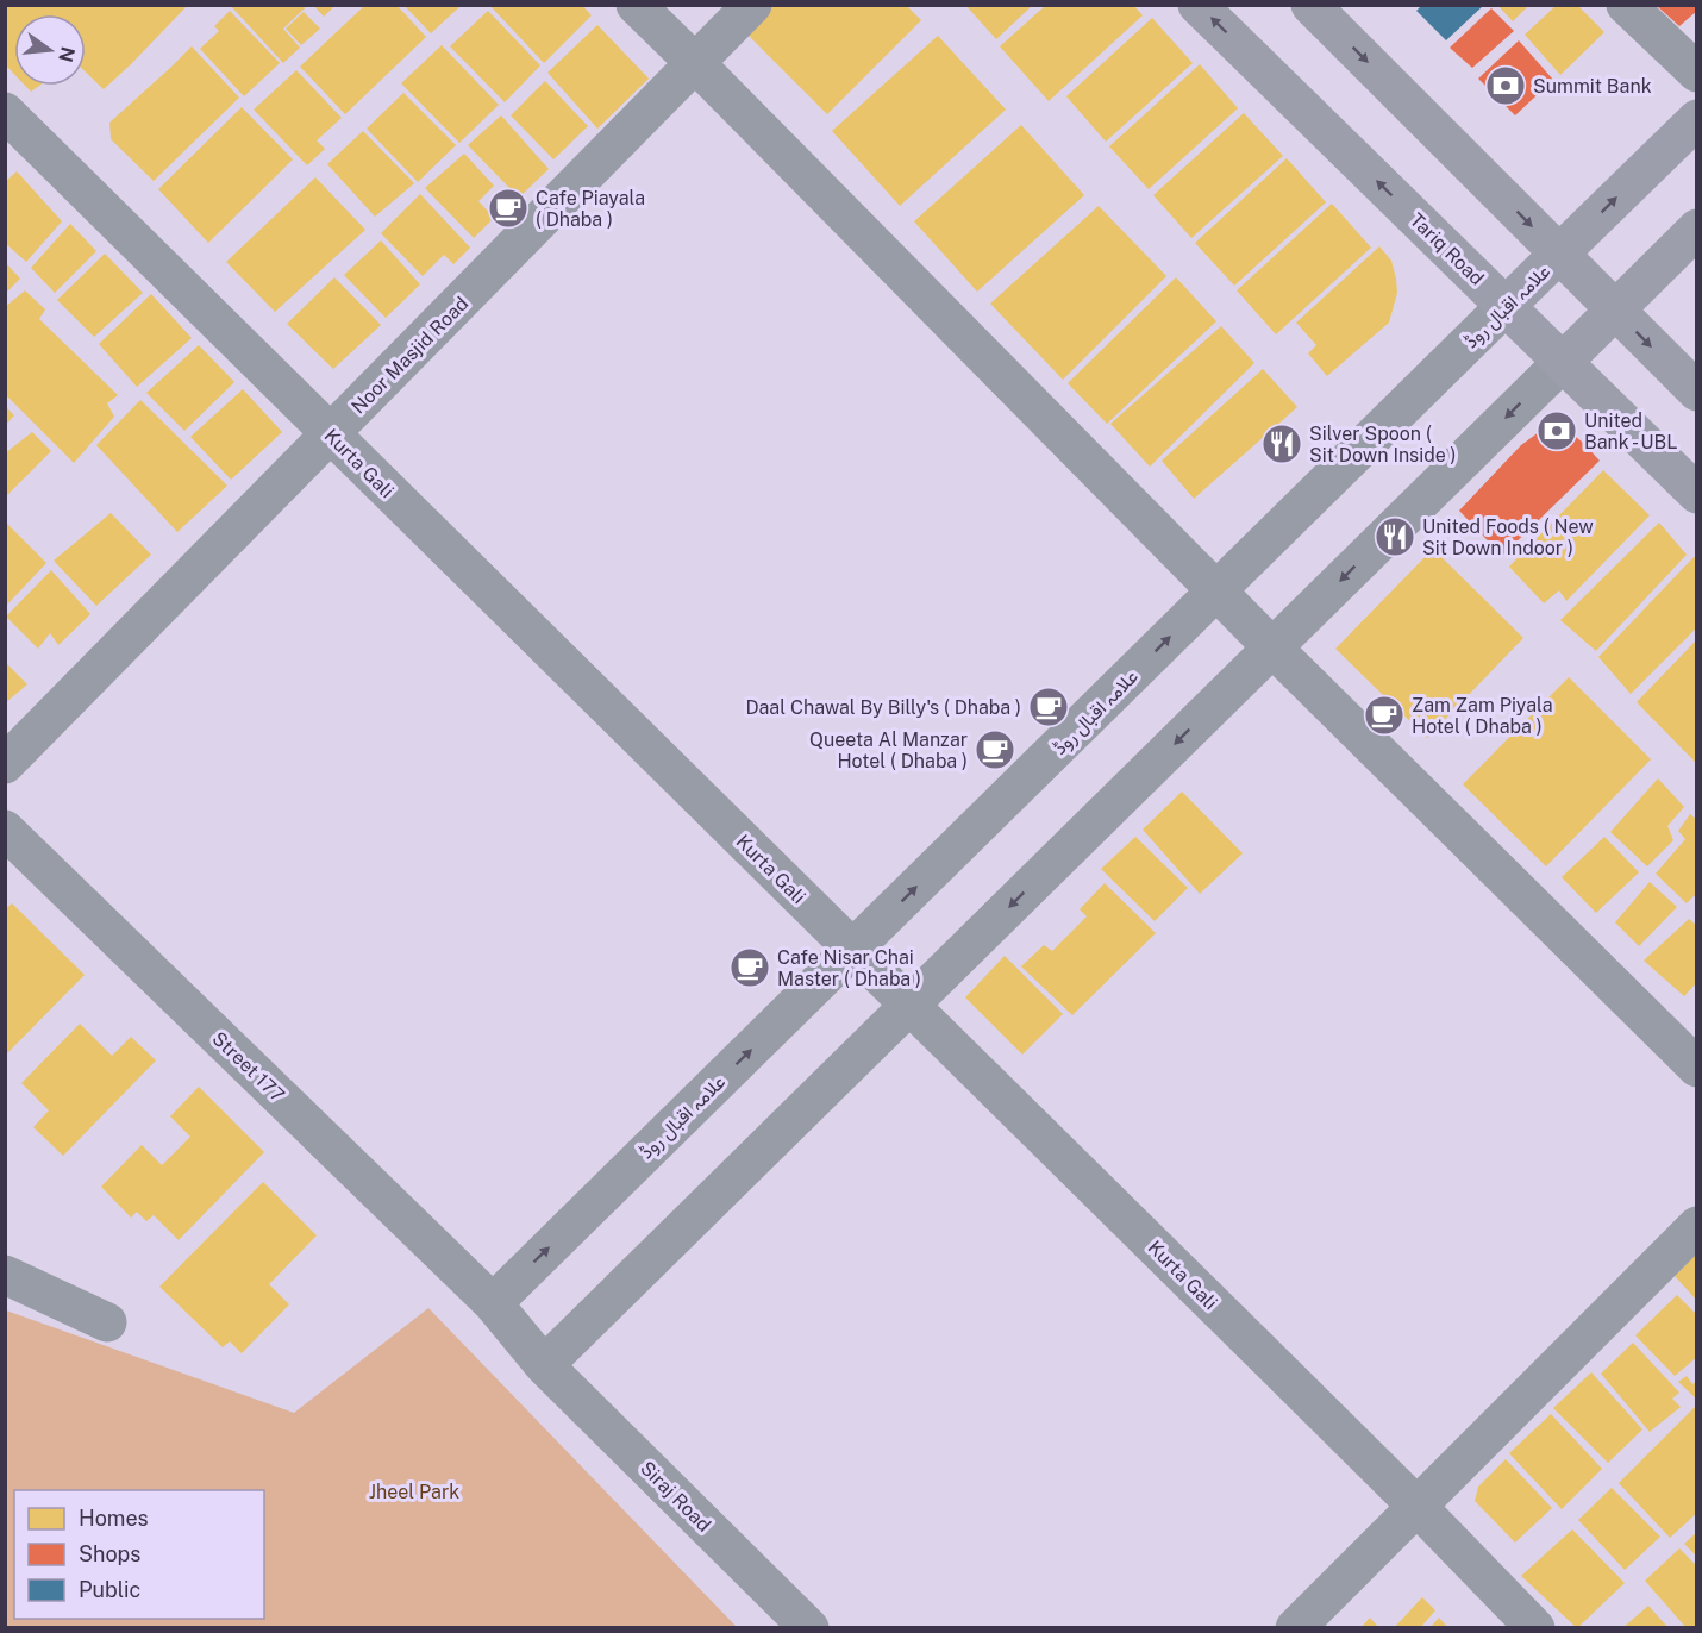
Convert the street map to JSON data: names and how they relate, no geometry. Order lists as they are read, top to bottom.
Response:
{
  "streets": {
    "main road": ["Tariq Road", "علامہ اقبال روڈ"],
    "street": [
      "Noor Masjid Road",
      "Kurta Gali",
      "Street 177",
      "Siraj Road"
    ]
  },
  "crossings": [
    ["Tariq Road", "علامہ اقبال روڈ"],
    ["علامہ اقبال روڈ", "Kurta Gali"],
    ["علامہ اقبال روڈ", "Street 177"],
    ["Noor Masjid Road", "Kurta Gali"],
    ["Street 177", "Siraj Road"]
  ],
  "one_way": ["علامہ اقبال روڈ"],
  "parks": ["Jheel Park"],
  "places": {
    "bank": ["Summit Bank", "United Bank - UBL"],
    "cafe": [
      "Cafe Piayala ( Dhaba )",
      "Daal Chawal By Billy's ( Dhaba )",
      "Zam Zam Piyala Hotel ( Dhaba )",
      "Queeta Al Manzar Hotel ( Dhaba )",
      "Cafe Nisar Chai Master ( Dhaba )"
    ],
    "restaurant": ["Silver Spoon ( Sit Down Inside )", "United Foods ( New Sit Down Indoor )"]
  },
  "legend": ["Homes", "Shops", "Public"],
  "north": "right"
}
